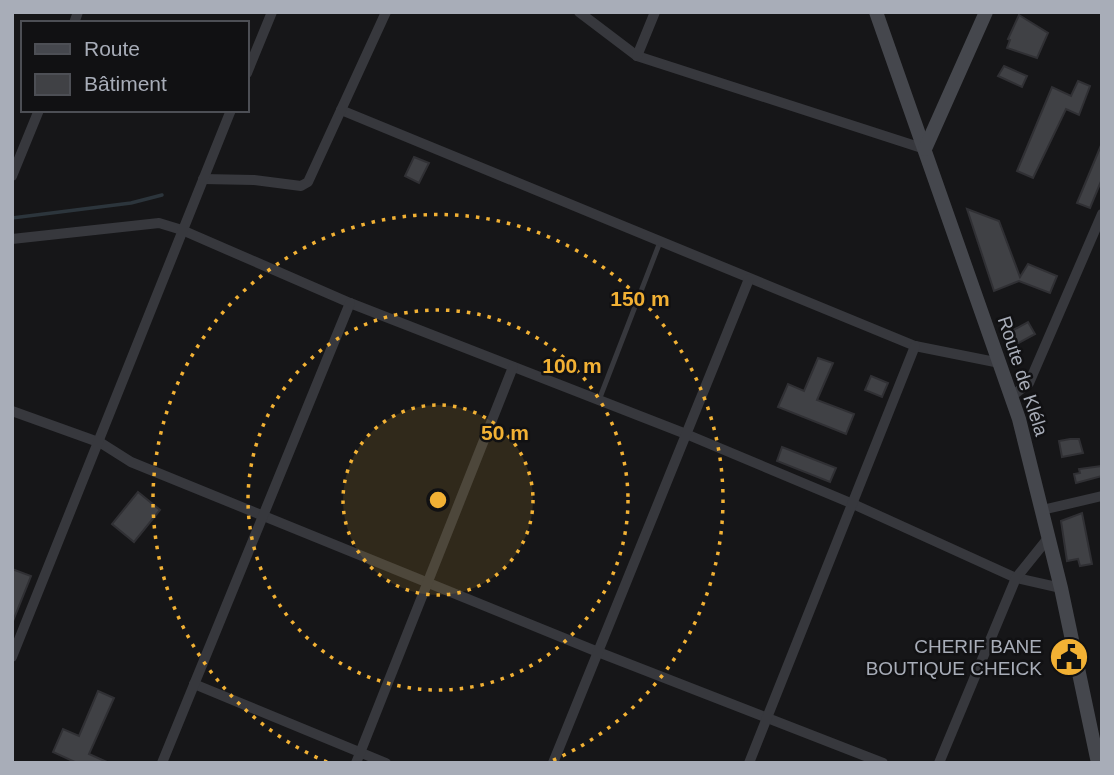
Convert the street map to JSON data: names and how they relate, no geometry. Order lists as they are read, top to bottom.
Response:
{
  "streets": {
    "main road": ["Route de Kléla"]
  },
  "places": {
    "public building": ["CHERIF BANE BOUTIQUE CHEICK"]
  },
  "legend": ["Route", "Bâtiment"],
  "rings": ["150 m", "100 m", "50 m"]
}
